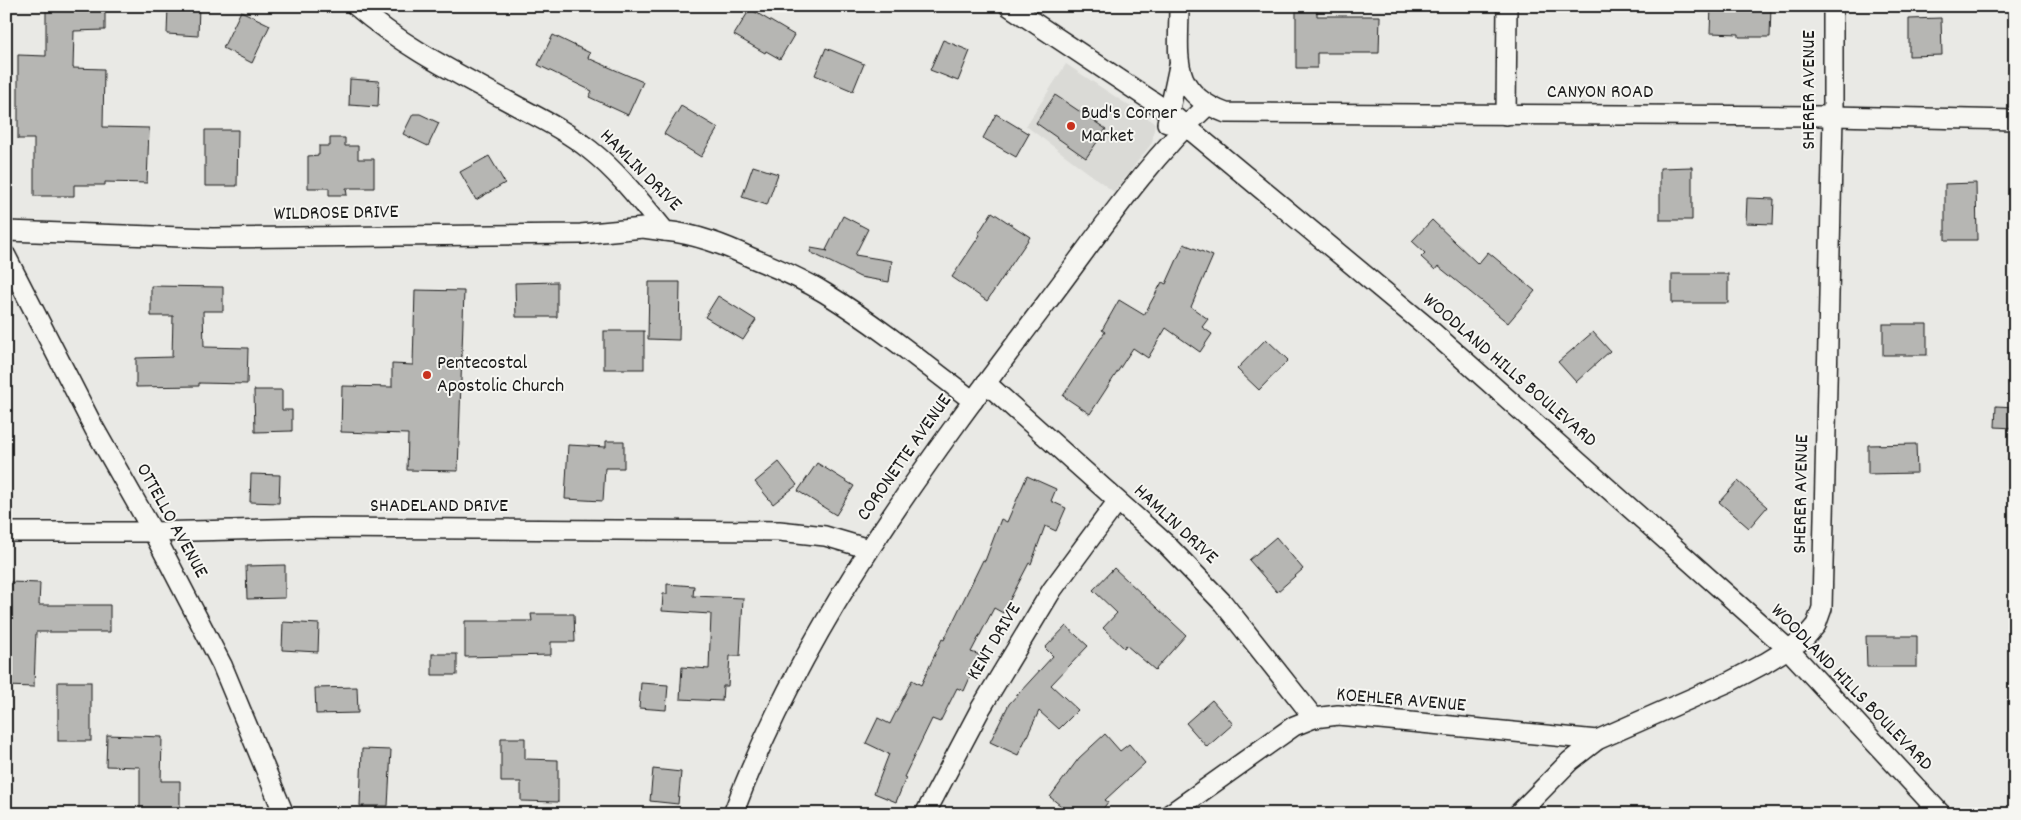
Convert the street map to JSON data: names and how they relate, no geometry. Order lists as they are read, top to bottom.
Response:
{
  "streets": {
    "street": [
      "SHERER AVENUE",
      "CANYON ROAD",
      "HAMLIN DRIVE",
      "WILDROSE DRIVE",
      "WOODLAND HILLS BOULEVARD",
      "CORONETTE AVENUE",
      "SHADELAND DRIVE",
      "OTTELLO AVENUE",
      "KENT DRIVE",
      "KOEHLER AVENUE"
    ]
  },
  "crossings": [
    ["SHERER AVENUE", "CANYON ROAD"],
    ["SHERER AVENUE", "WOODLAND HILLS BOULEVARD"],
    ["SHERER AVENUE", "KOEHLER AVENUE"],
    ["CANYON ROAD", "CORONETTE AVENUE"],
    ["HAMLIN DRIVE", "WILDROSE DRIVE"],
    ["HAMLIN DRIVE", "CORONETTE AVENUE"],
    ["HAMLIN DRIVE", "KENT DRIVE"],
    ["HAMLIN DRIVE", "KOEHLER AVENUE"],
    ["WOODLAND HILLS BOULEVARD", "CORONETTE AVENUE"],
    ["CORONETTE AVENUE", "SHADELAND DRIVE"],
    ["SHADELAND DRIVE", "OTTELLO AVENUE"]
  ],
  "places": ["Bud's Corner Market", "Pentecostal Apostolic Church"]
}
